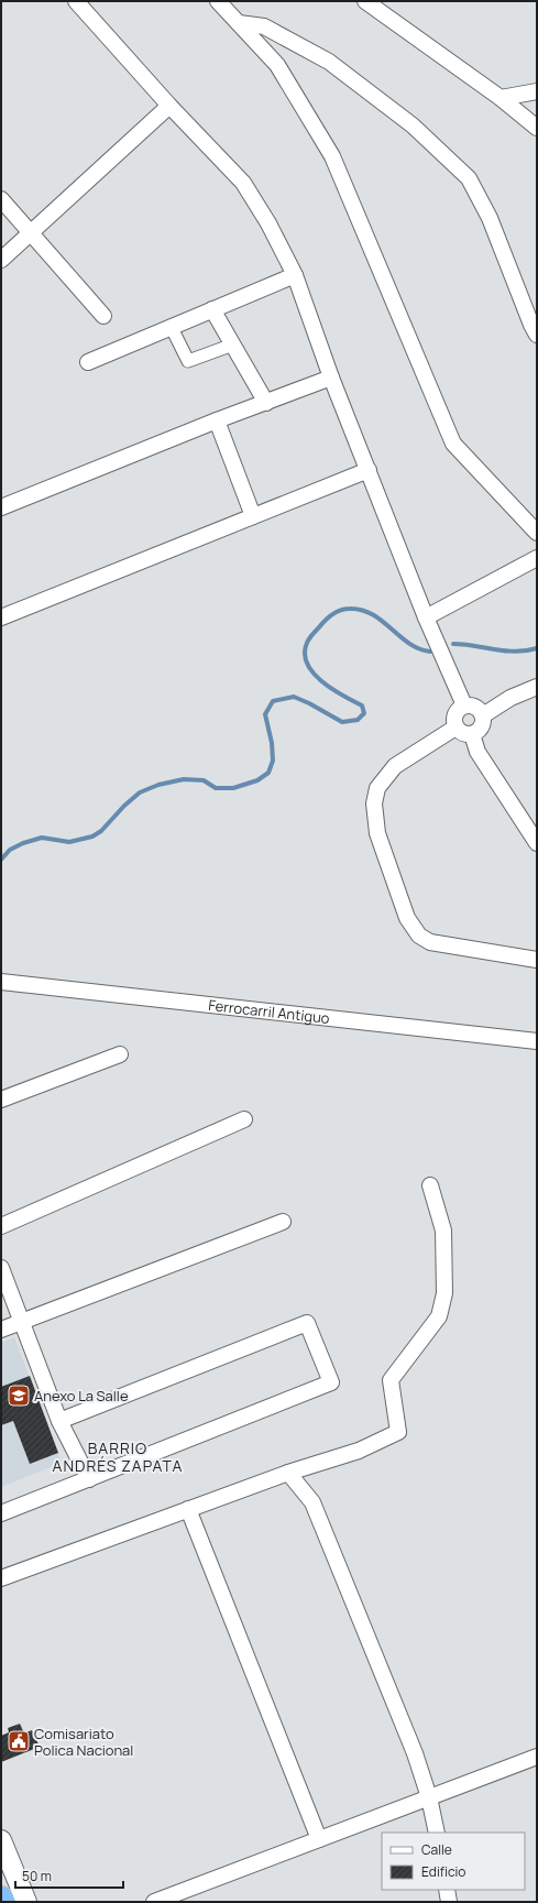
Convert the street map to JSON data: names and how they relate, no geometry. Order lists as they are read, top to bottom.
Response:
{
  "streets": {
    "street": ["Ferrocarril Antiguo"]
  },
  "districts": ["BARRIO ANDRÉS ZAPATA"],
  "places": {
    "school or university": ["Anexo La Salle"],
    "public building": ["Comisariato Polica Nacional"]
  },
  "legend": ["Calle", "Edificio"],
  "scale_bar": "50 m"
}
